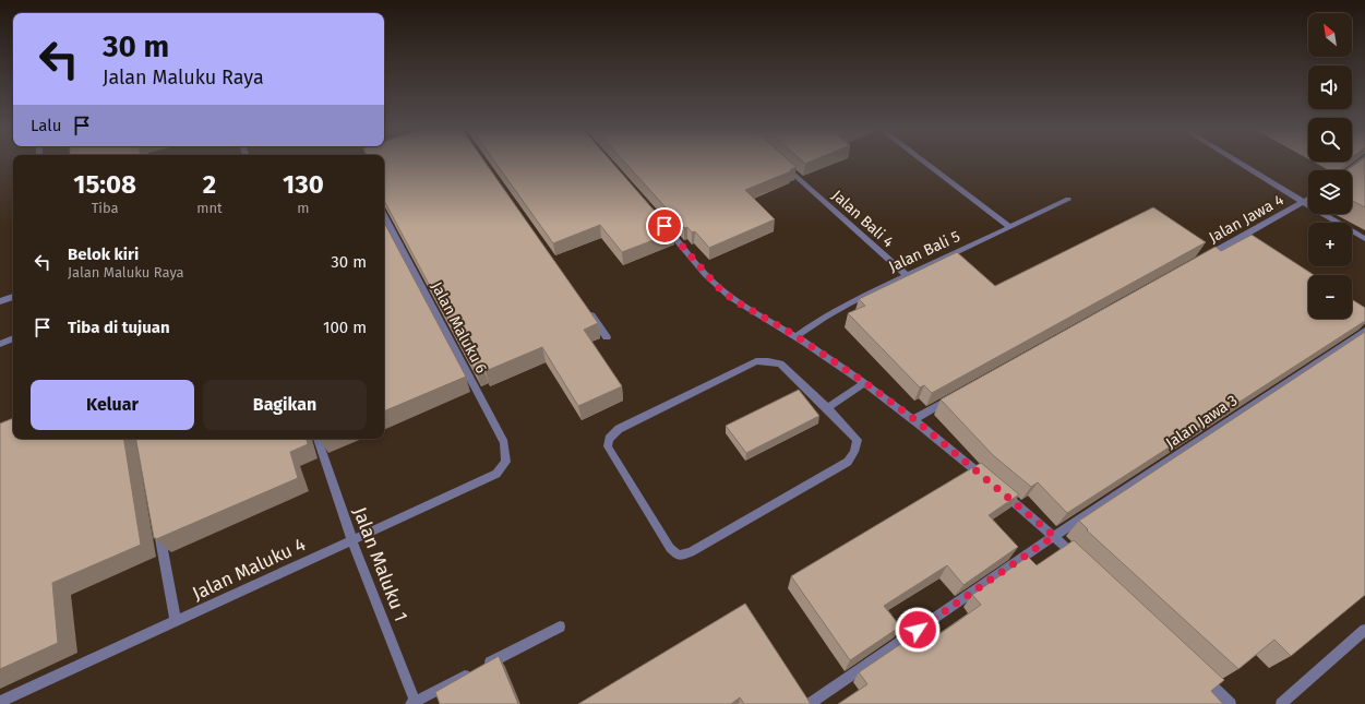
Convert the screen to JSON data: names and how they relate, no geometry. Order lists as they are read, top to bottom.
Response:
{
  "streets": {
    "street": [
      "Jalan Bali 4",
      "Jalan Jawa 4",
      "Jalan Bali 5",
      "Jalan Maluku 6",
      "Jalan Jawa 3",
      "Jalan Maluku 1",
      "Jalan Maluku 4"
    ]
  },
  "crossings": [
    ["Jalan Bali 4", "Jalan Bali 5"],
    ["Jalan Maluku 6", "Jalan Maluku 4"],
    ["Jalan Maluku 1", "Jalan Maluku 4"]
  ],
  "north": "top left",
  "page": {
    "map_buttons": ["+", "−"],
    "turn": ["30 m", "Jalan Maluku Raya"],
    "then": "Lalu",
    "eta": [
      "15:08",
      "Tiba",
      "2",
      "mnt",
      "130",
      "m"
    ],
    "list": [
      {
        "name": "Belok kiri",
        "note": "Jalan Maluku Raya",
        "value": "30 m"
      },
      {
        "name": "Tiba di tujuan",
        "value": "100 m"
      }
    ],
    "buttons": ["Keluar", "Bagikan"]
  }
}
